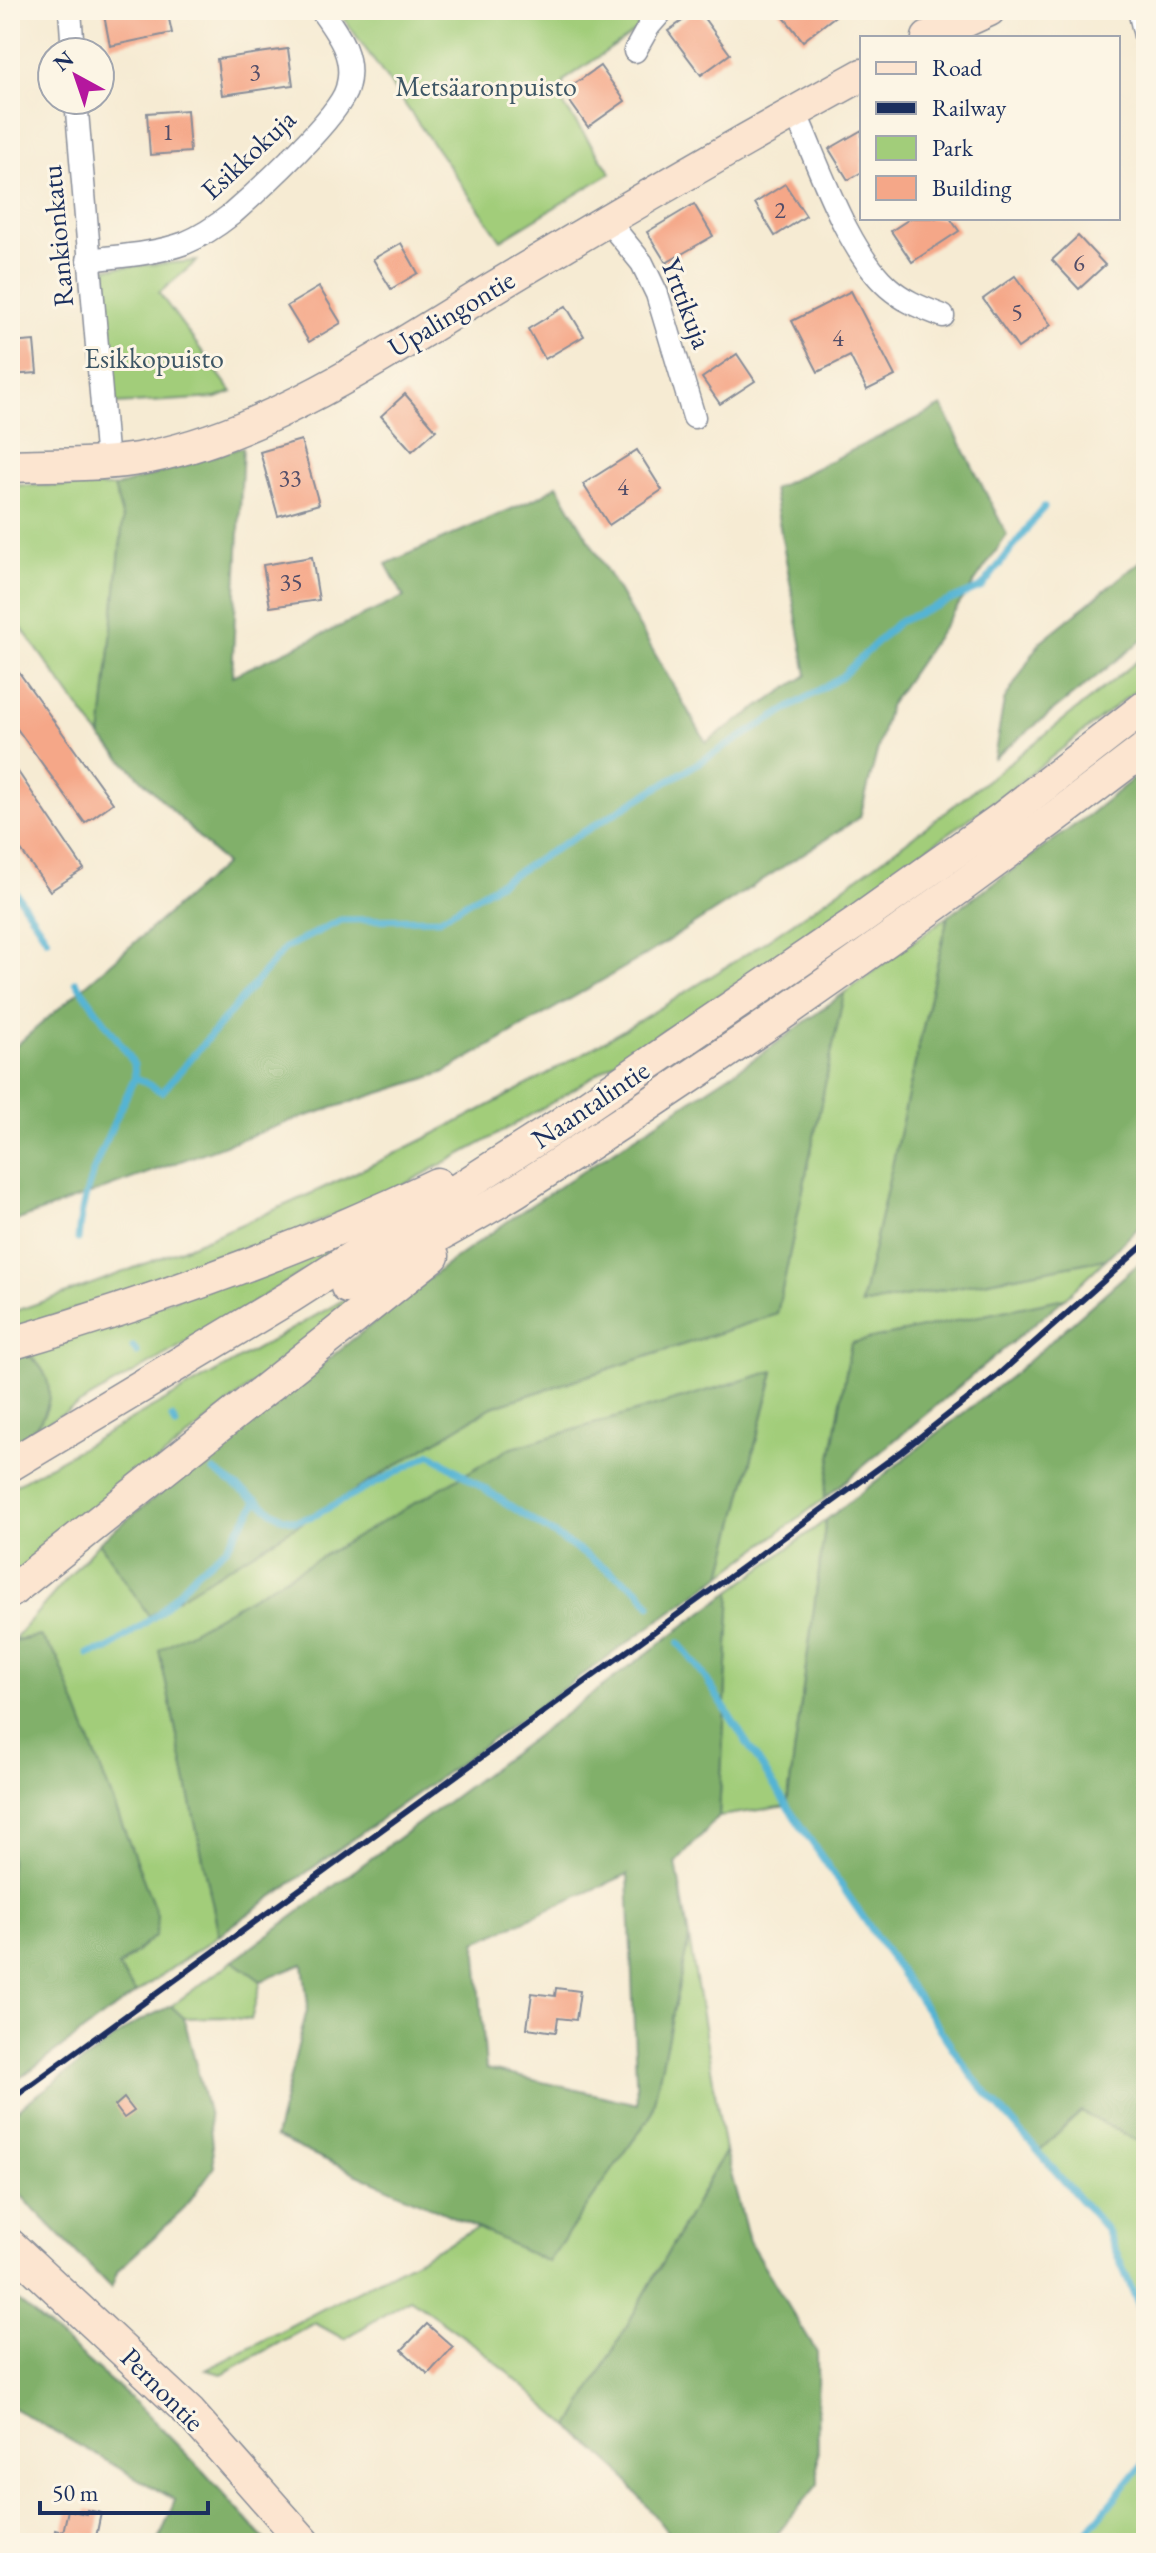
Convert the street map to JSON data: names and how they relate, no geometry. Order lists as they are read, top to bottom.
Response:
{
  "streets": {
    "main road": ["Upalingontie", "Naantalintie", "Pernontie"],
    "street": ["Esikkokuja", "Rankionkatu", "Yrttikuja"]
  },
  "crossings": [
    ["Esikkokuja", "Rankionkatu"],
    ["Rankionkatu", "Upalingontie"],
    ["Yrttikuja", "Upalingontie"]
  ],
  "parks": ["Metsäaronpuisto", "Esikkopuisto"],
  "house_numbers": [
    "3",
    "1",
    "2",
    "6",
    "5",
    "4",
    "33",
    "4",
    "35"
  ],
  "legend": [
    "Road",
    "Railway",
    "Park",
    "Building"
  ],
  "scale_bar": "50 m",
  "north": "top left"
}
